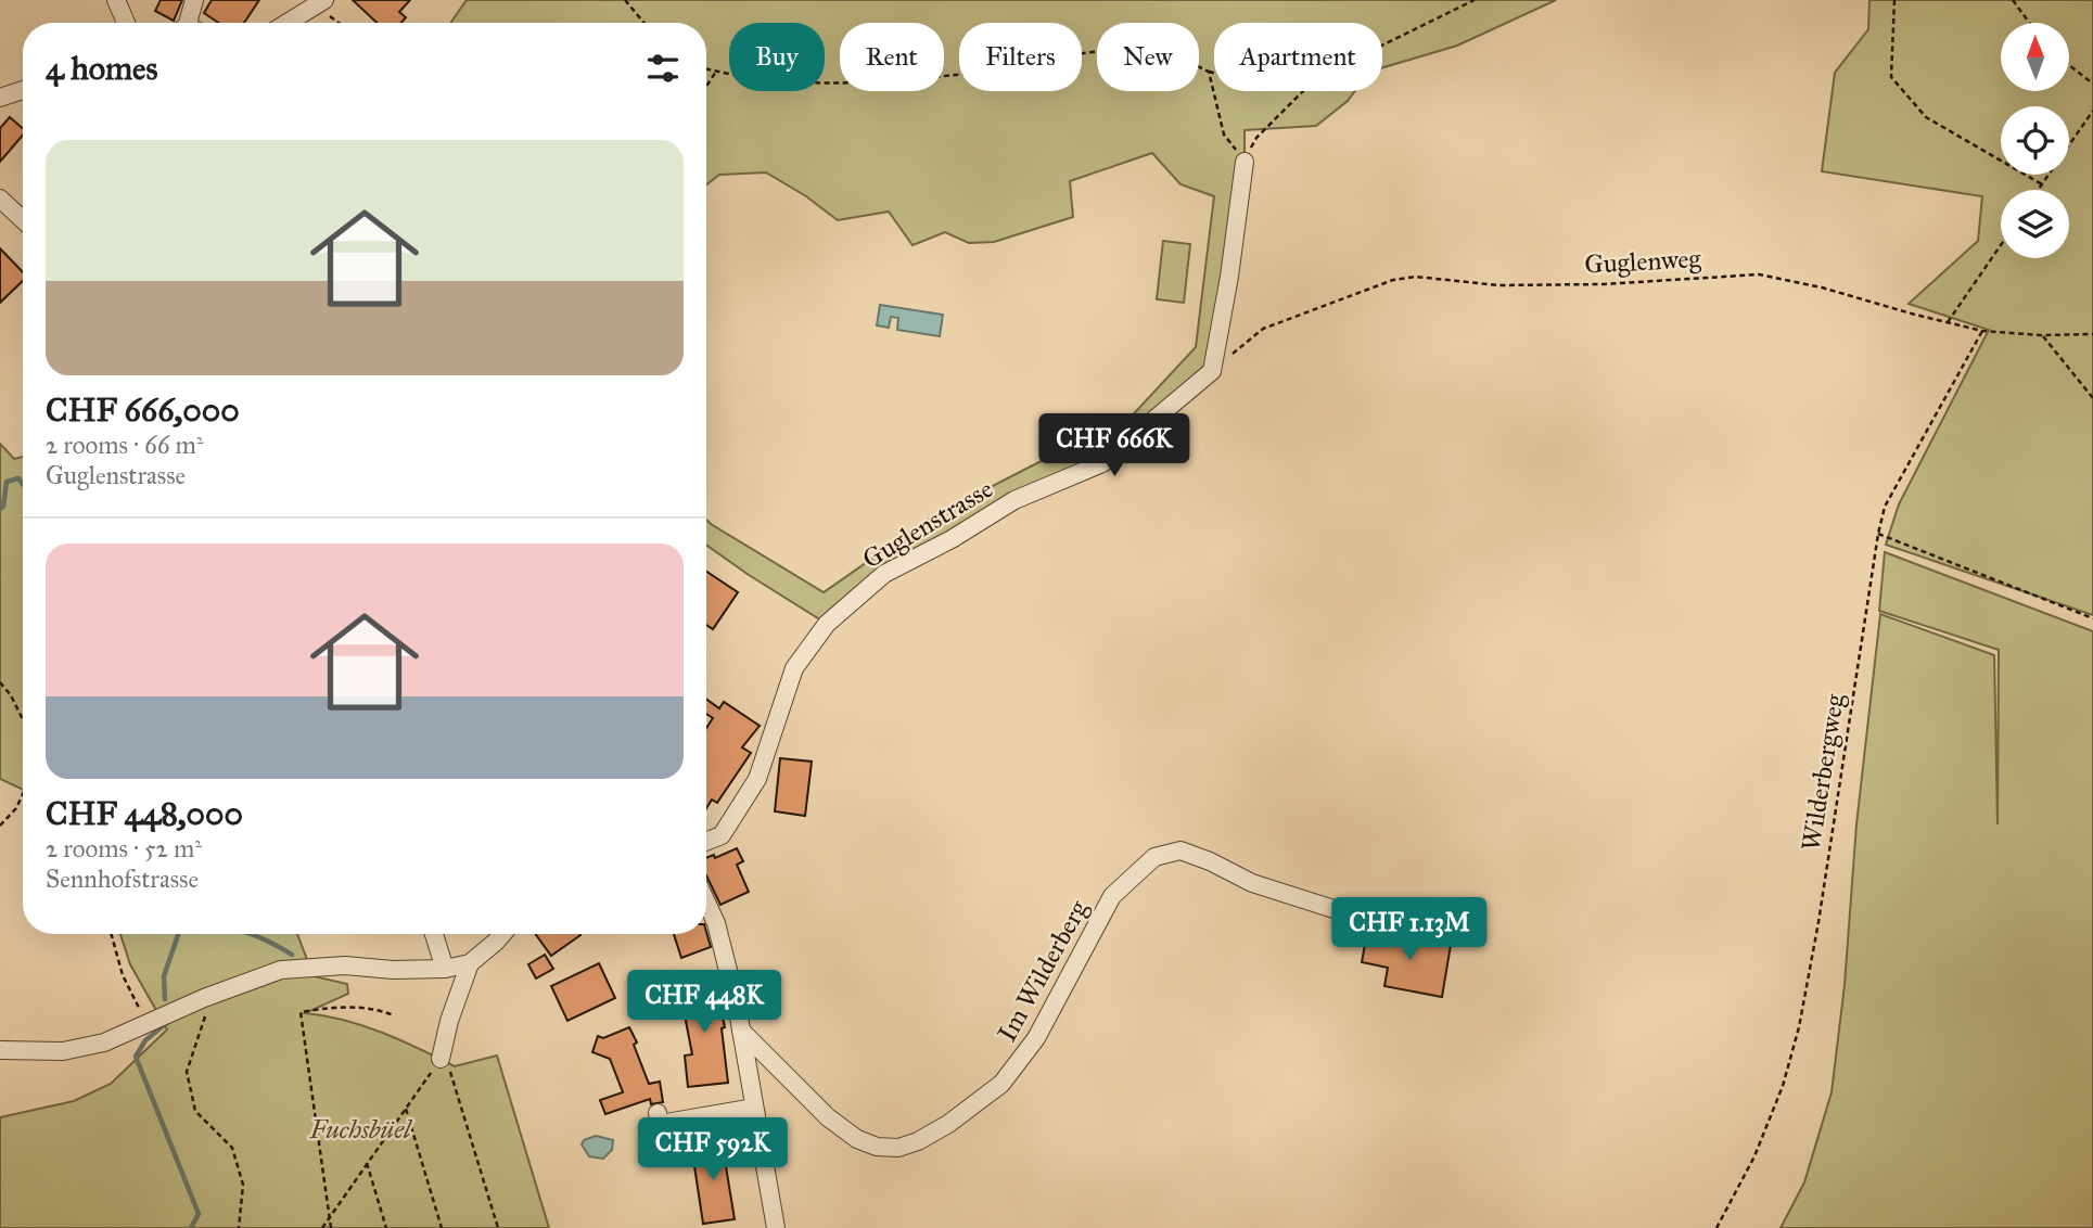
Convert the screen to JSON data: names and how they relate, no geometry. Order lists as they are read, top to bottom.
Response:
{
  "streets": {
    "street": ["Guglenstrasse", "Im Wilderberg"],
    "path": ["Guglenweg", "Wilderbergweg"]
  },
  "crossings": [
    ["Guglenweg", "Guglenstrasse"],
    ["Guglenweg", "Wilderbergweg"]
  ],
  "parks": ["Fuchsbüel"],
  "north": "top",
  "page": {
    "chip": [
      "Buy",
      "Rent",
      "Filters",
      "New",
      "Apartment"
    ],
    "heading": "4 homes",
    "list": [
      {
        "name": "CHF 666,000",
        "note": "2 rooms · 66 m² · Guglenstrasse"
      },
      {
        "name": "CHF 448,000",
        "note": "2 rooms · 52 m² · Sennhofstrasse"
      }
    ],
    "price": [
      "CHF 666K",
      "CHF 1.13M",
      "CHF 448K",
      "CHF 592K"
    ]
  }
}
